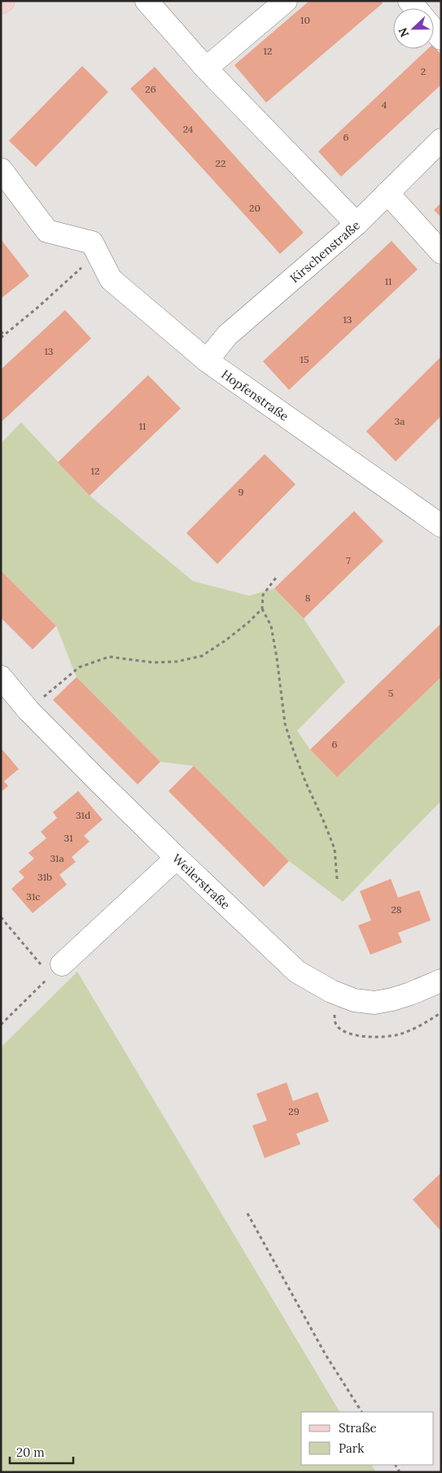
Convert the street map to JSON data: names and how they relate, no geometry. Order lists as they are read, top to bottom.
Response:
{
  "streets": {
    "street": ["Kirschenstraße", "Hopfenstraße", "Weilerstraße"]
  },
  "crossings": [
    ["Kirschenstraße", "Hopfenstraße"]
  ],
  "house_numbers": [
    "10",
    "12",
    "2",
    "26",
    "4",
    "24",
    "6",
    "22",
    "20",
    "11",
    "13",
    "13",
    "15",
    "3a",
    "11",
    "12",
    "9",
    "7",
    "8",
    "5",
    "6",
    "31d",
    "31",
    "31a",
    "31b",
    "31c",
    "28",
    "29"
  ],
  "legend": ["Straße", "Park"],
  "scale_bar": "20 m",
  "north": "left"
}
